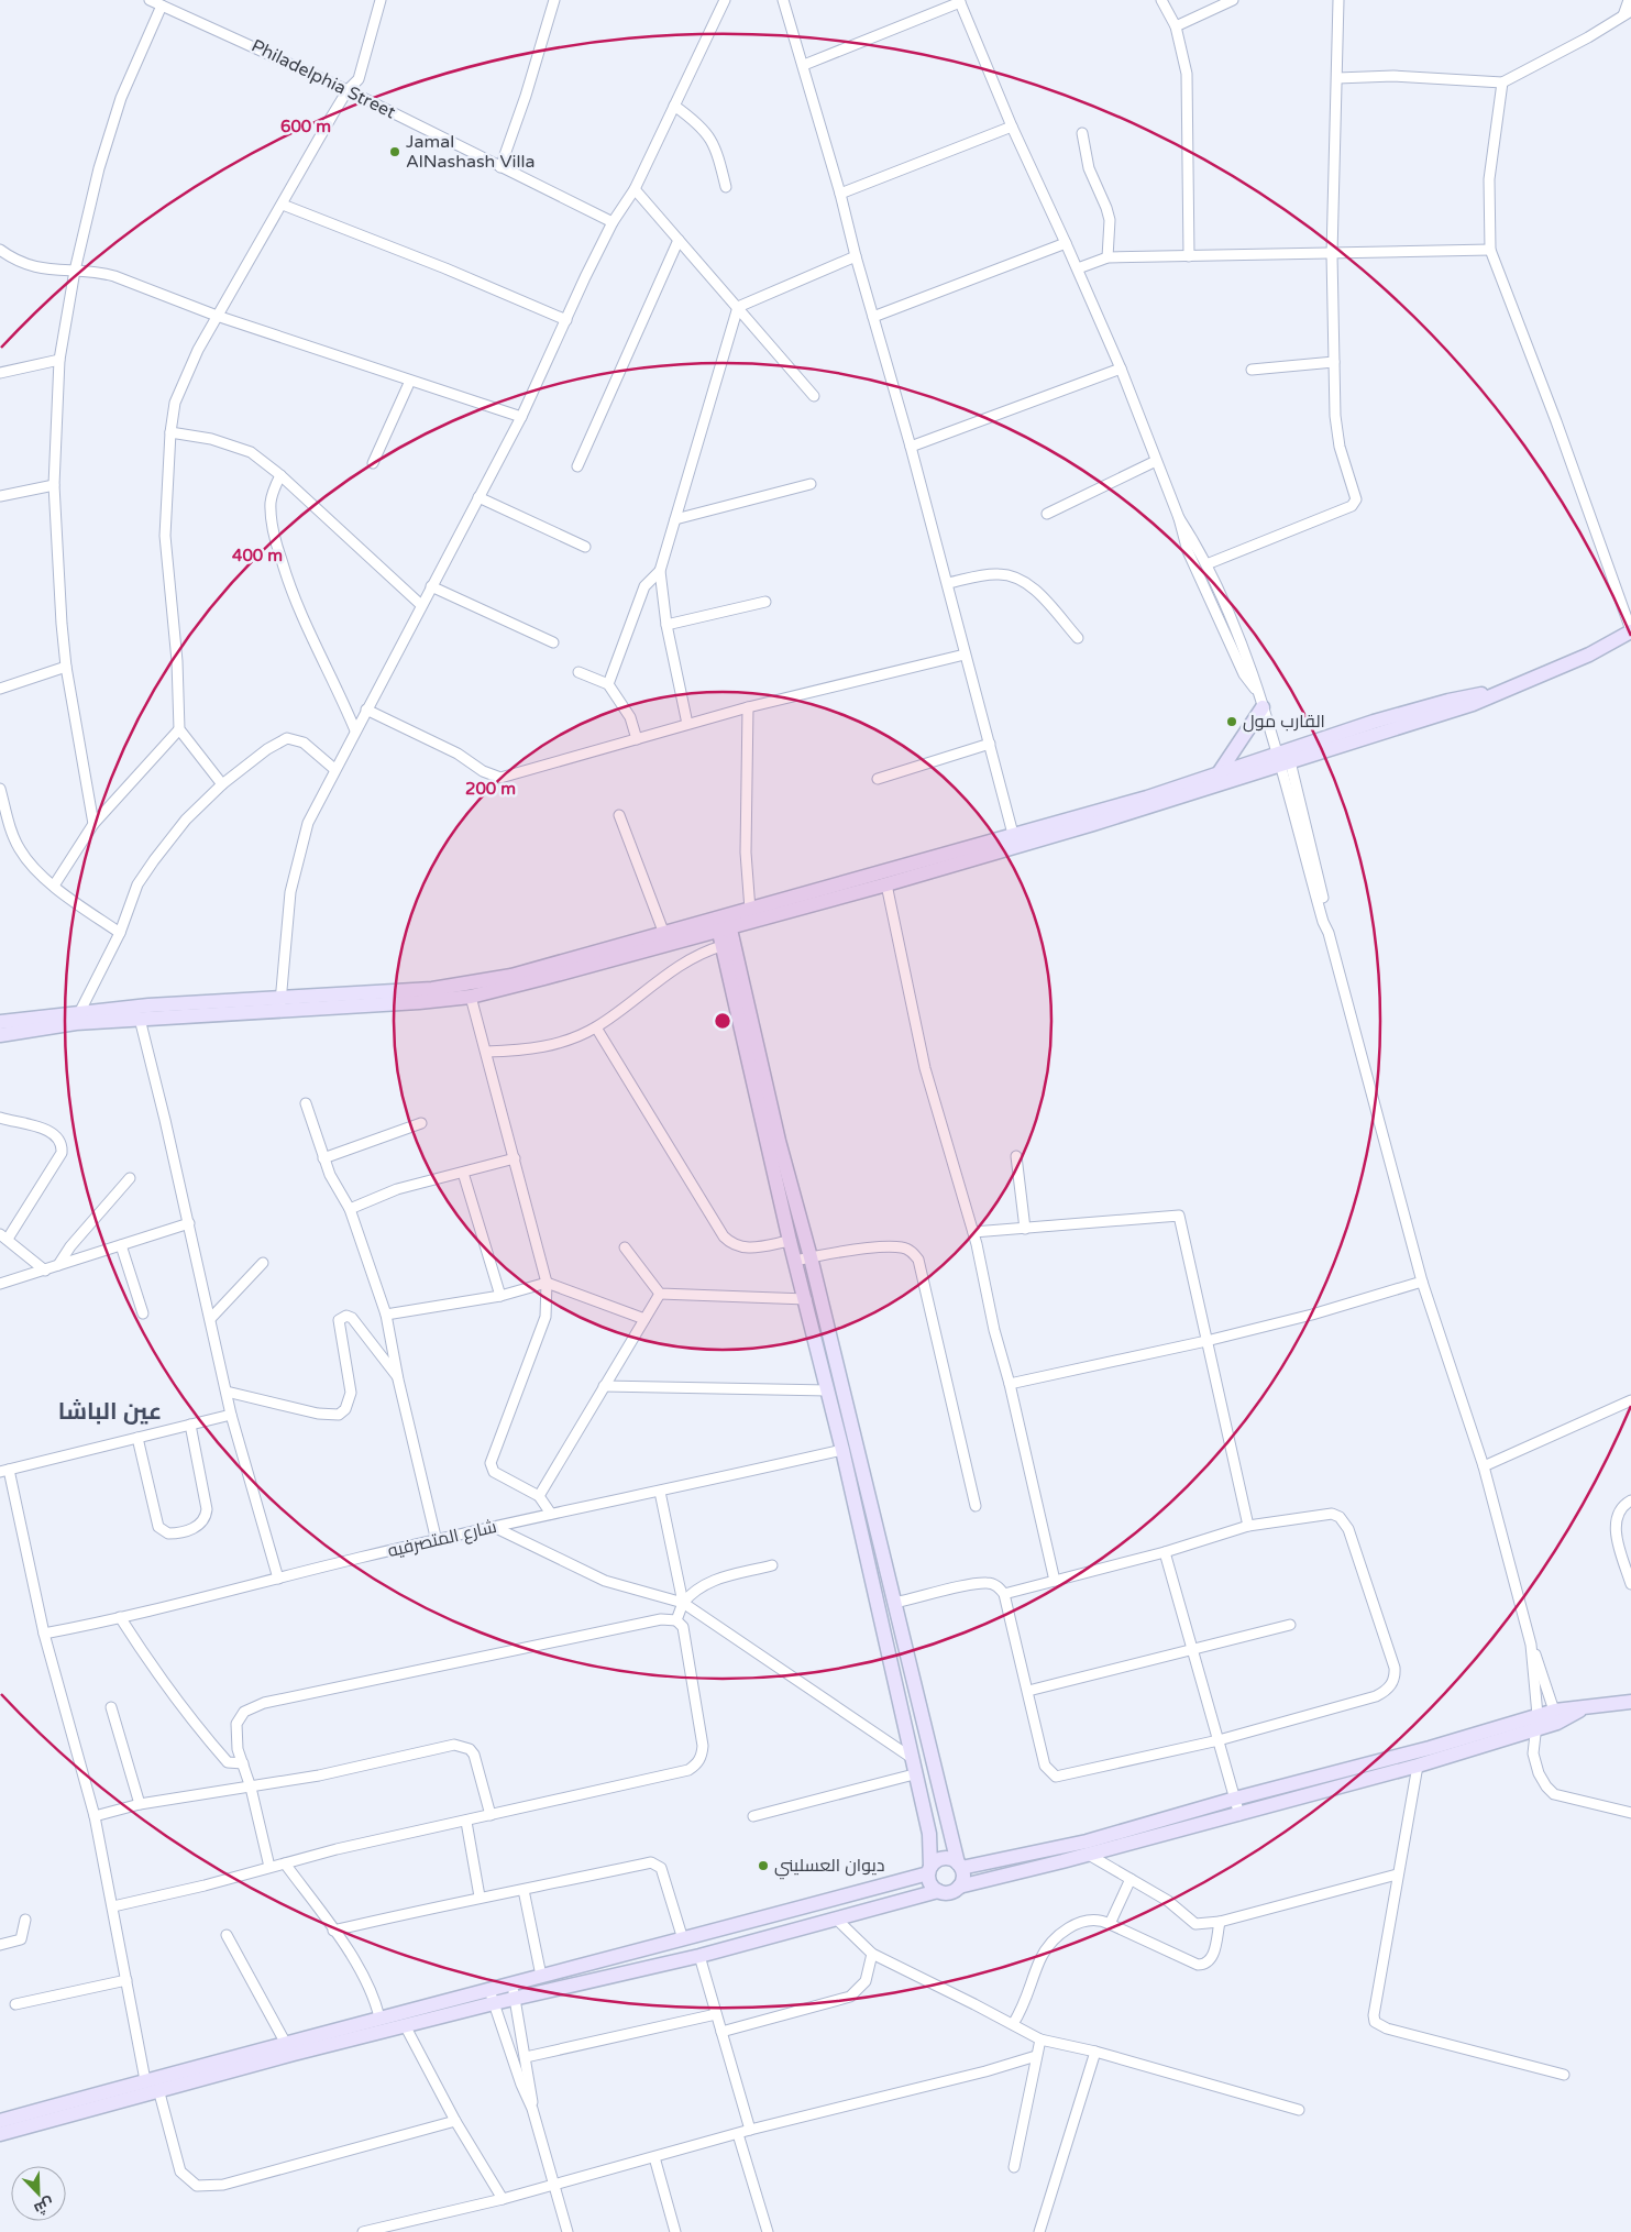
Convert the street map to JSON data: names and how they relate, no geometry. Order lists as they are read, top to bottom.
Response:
{
  "streets": {
    "street": ["Philadelphia Street", "شارع المتصرفيه"]
  },
  "districts": ["عين الباشا"],
  "places": ["Jamal AlNashash Villa", "القارب مول", "ديوان العسليني"],
  "north": "bottom right",
  "rings": ["600 m", "400 m", "200 m"]
}
